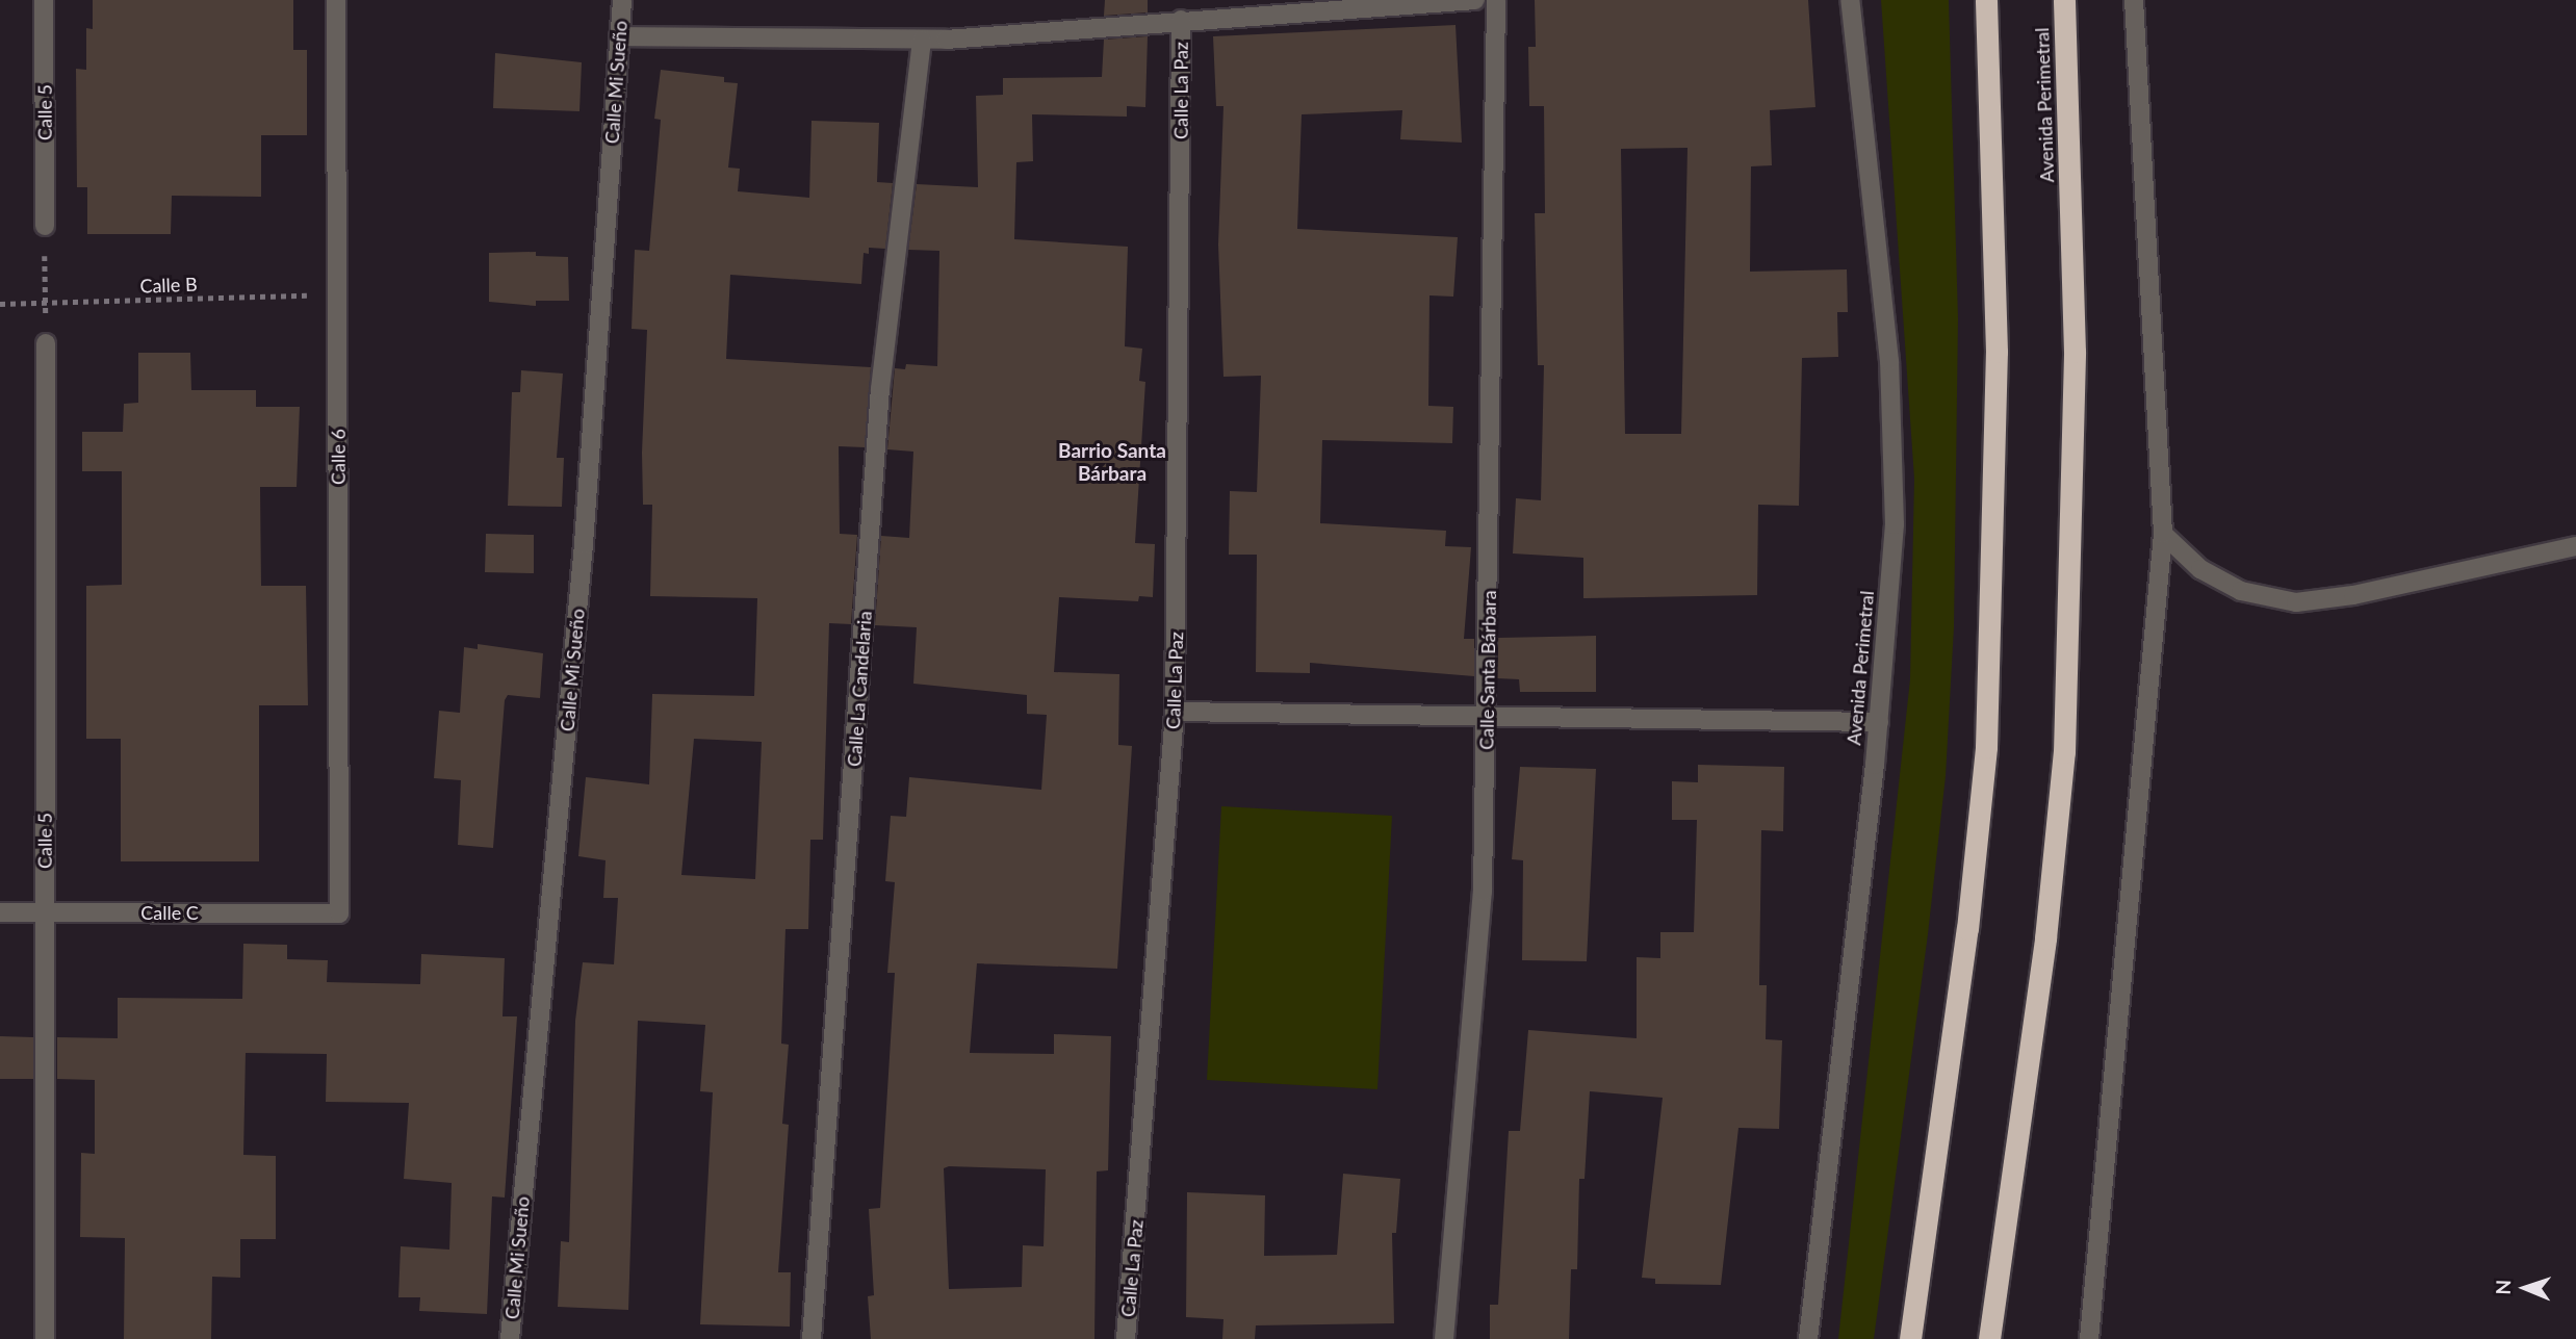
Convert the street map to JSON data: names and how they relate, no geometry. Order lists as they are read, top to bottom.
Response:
{
  "streets": {
    "highway": ["Avenida Perimetral"],
    "street": [
      "Calle Mi Sueño",
      "Calle La Paz",
      "Calle 5",
      "Calle 6",
      "Calle Santa Bárbara",
      "Calle La Candelaria",
      "Calle C"
    ],
    "path": ["Calle B"]
  },
  "crossings": [
    ["Calle 5", "Calle C"],
    ["Calle B", "Calle 6"],
    ["Calle 6", "Calle C"]
  ],
  "districts": ["Barrio Santa Bárbara"],
  "north": "left"
}
